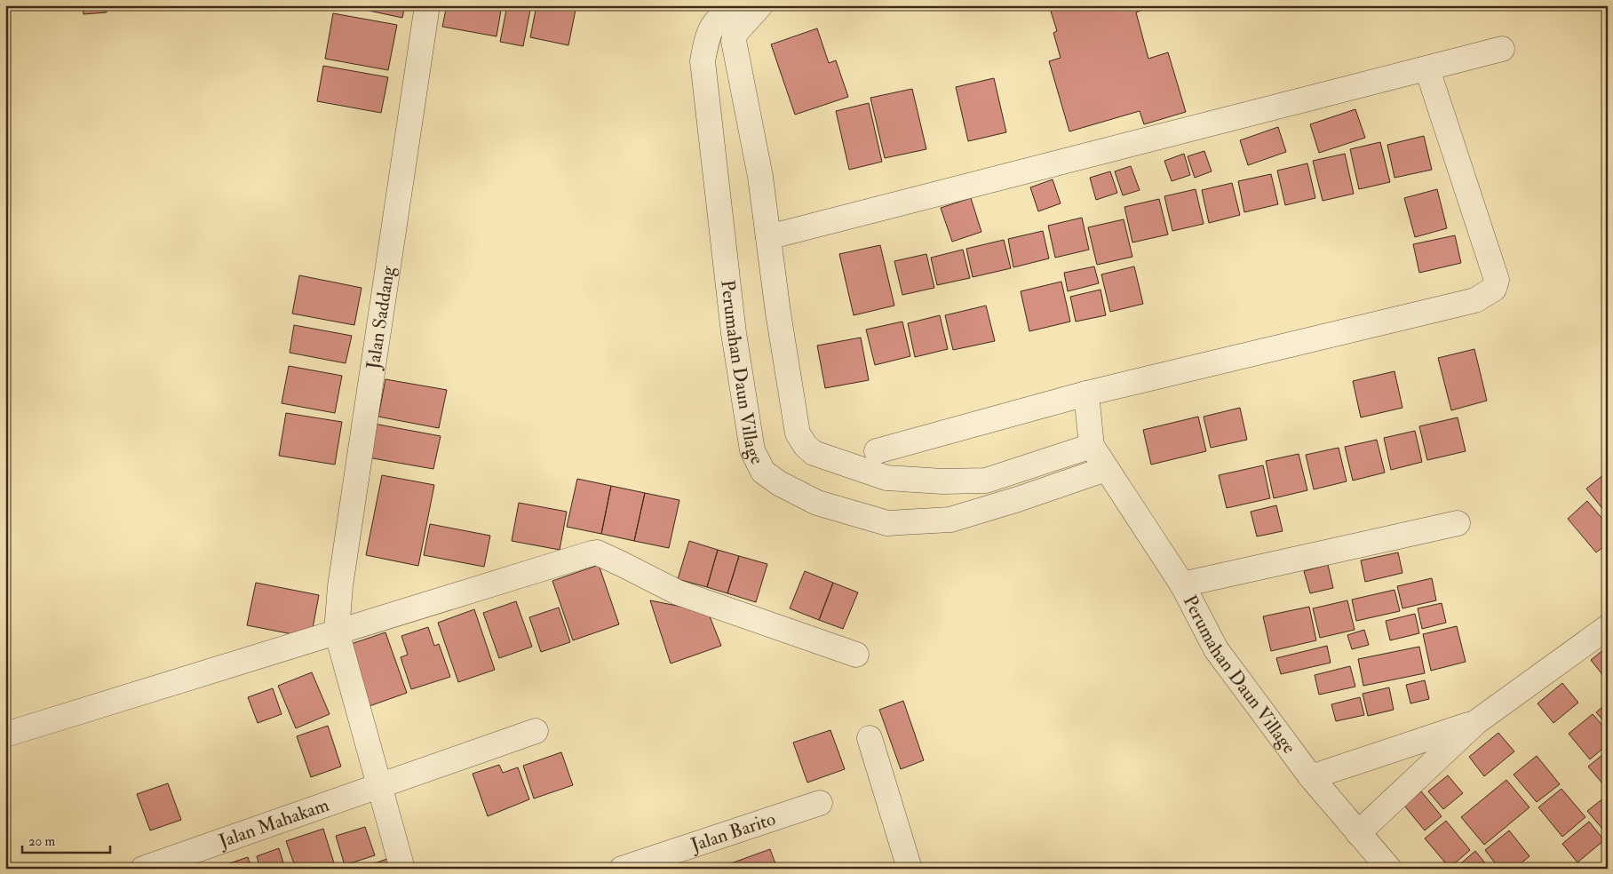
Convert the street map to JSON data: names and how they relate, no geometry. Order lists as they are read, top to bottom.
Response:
{
  "streets": {
    "street": [
      "Jalan Saddang",
      "Perumahan Daun Village",
      "Jalan Mahakam",
      "Jalan Barito"
    ]
  },
  "scale_bar": "20 m"
}
